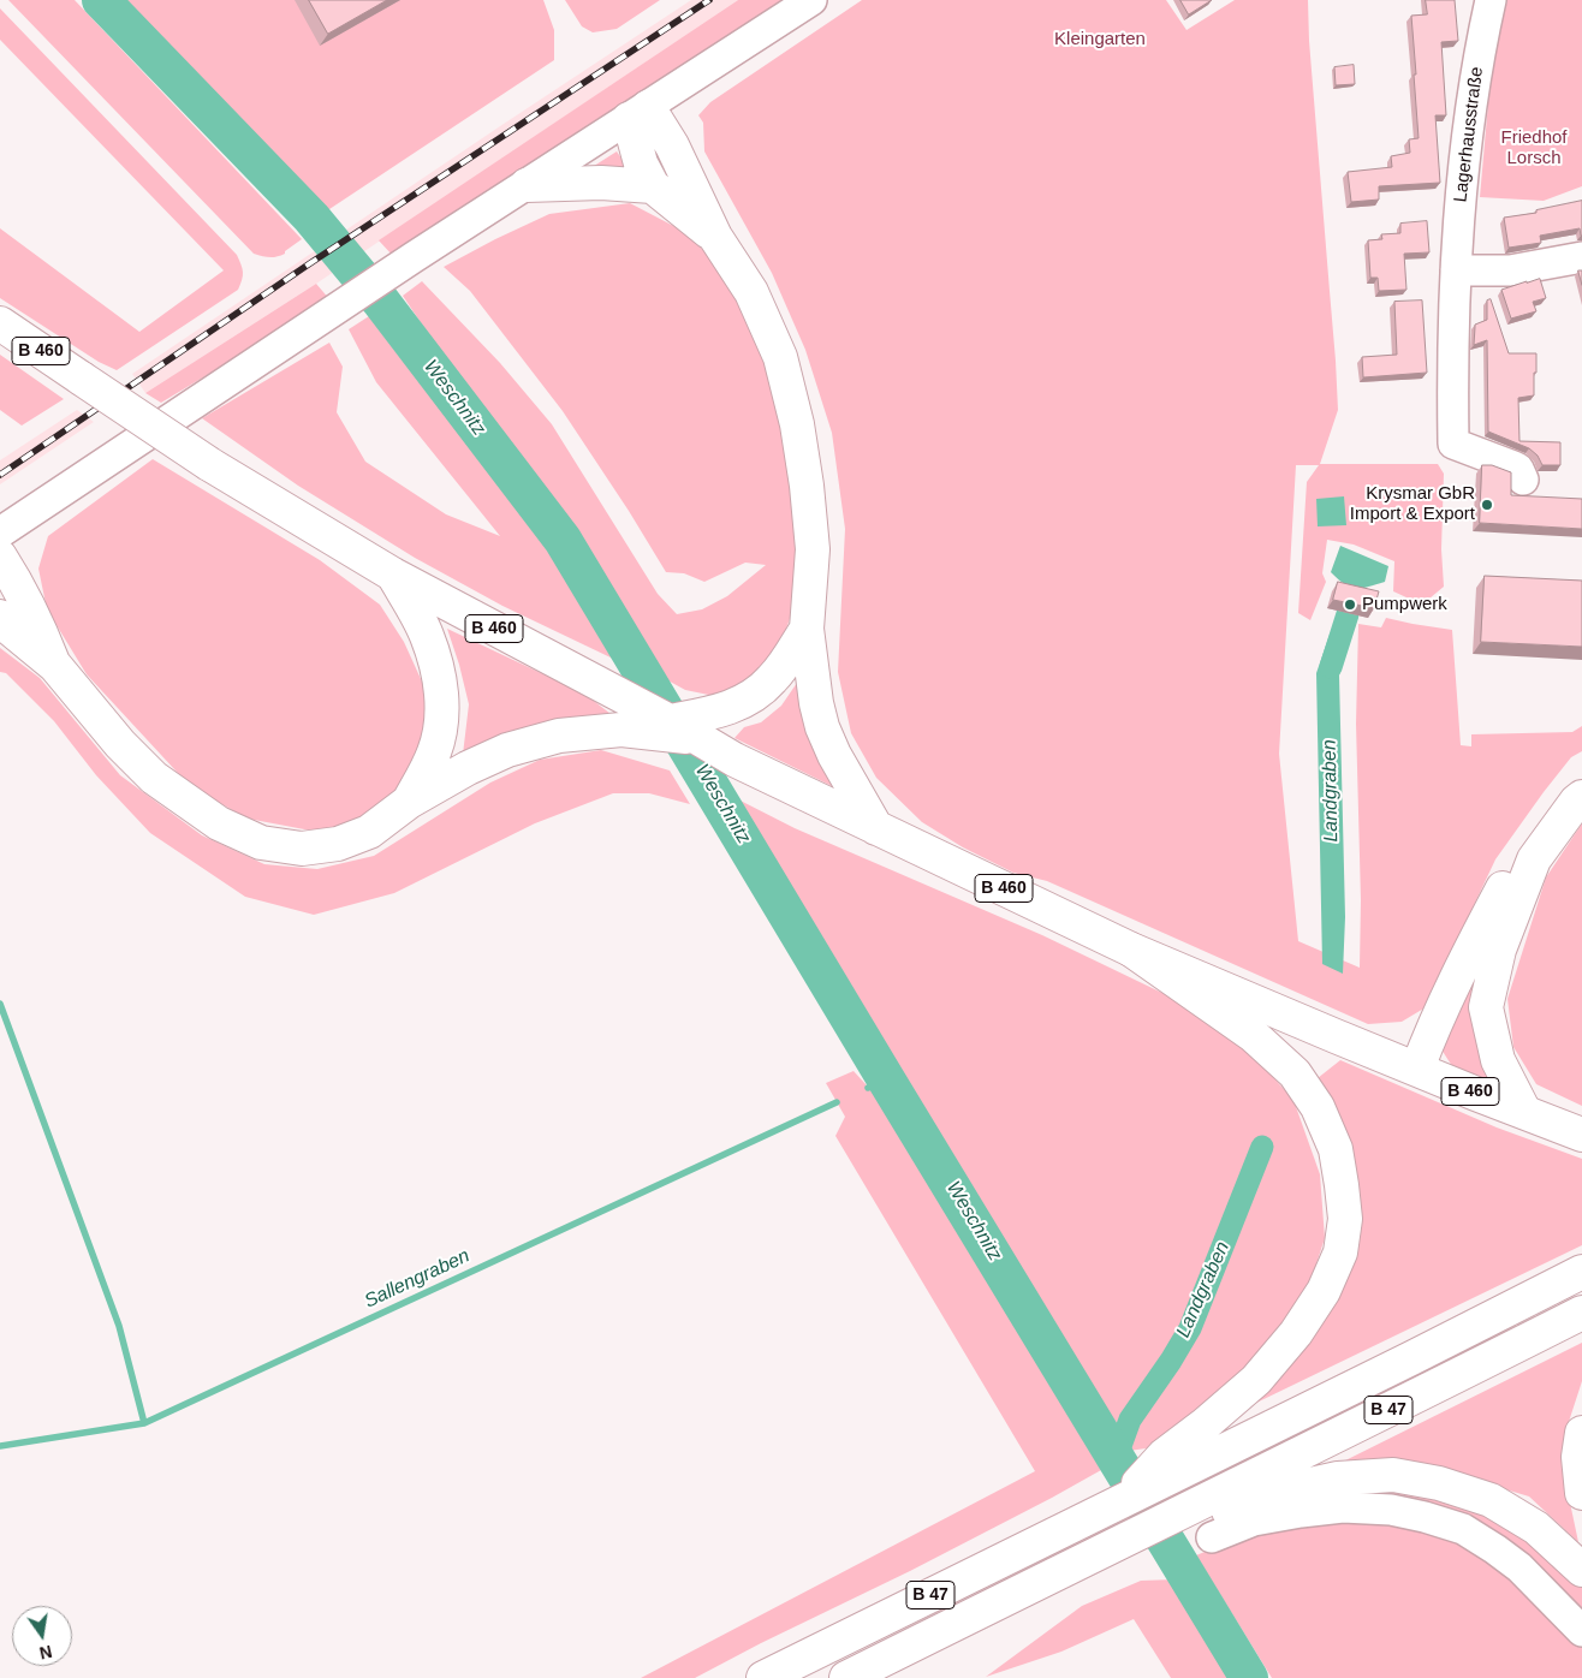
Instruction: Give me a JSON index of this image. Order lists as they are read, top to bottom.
{
  "streets": {
    "main road": ["B 460", "B 47"],
    "street": ["Lagerhausstraße"]
  },
  "water": ["Weschnitz", "Landgraben", "Sallengraben"],
  "parks": ["Kleingarten", "Friedhof Lorsch"],
  "places": ["Krysmar GbR Import & Export", "Pumpwerk"],
  "north": "bottom"
}
